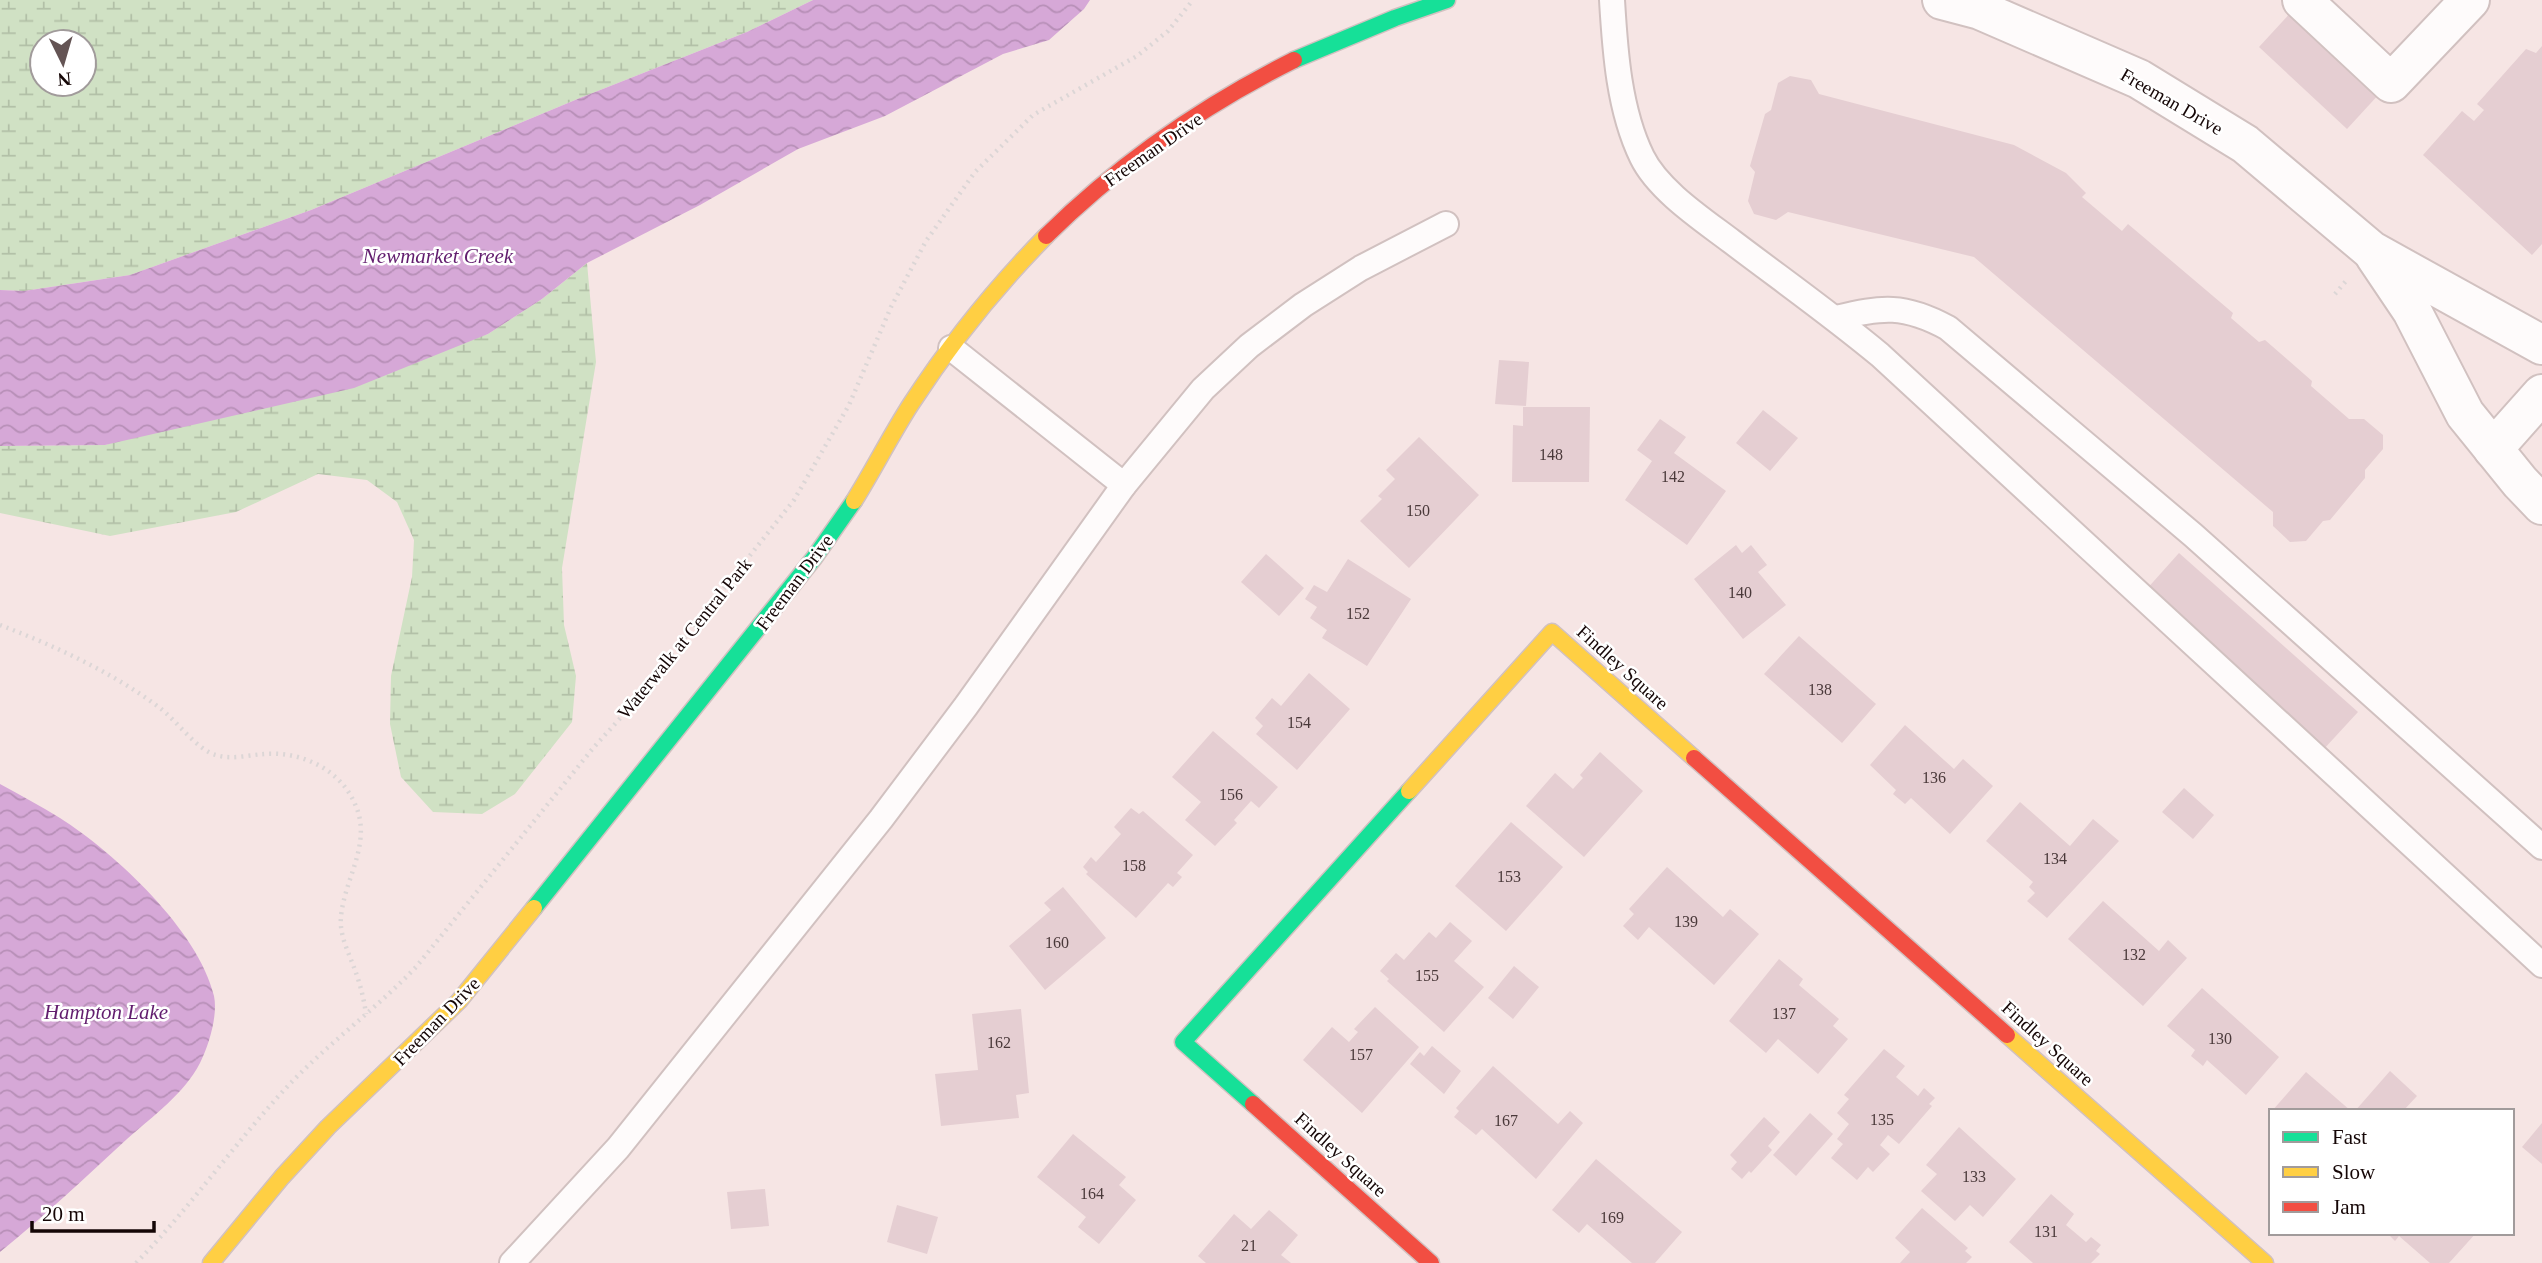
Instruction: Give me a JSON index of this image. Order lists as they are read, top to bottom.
{
  "streets": {
    "street": ["Freeman Drive", "Findley Square"],
    "path": ["Waterwalk at Central Park"]
  },
  "water": ["Newmarket Creek", "Hampton Lake"],
  "house_numbers": [
    "148",
    "142",
    "150",
    "140",
    "152",
    "138",
    "154",
    "136",
    "156",
    "134",
    "158",
    "153",
    "139",
    "160",
    "132",
    "155",
    "137",
    "130",
    "162",
    "157",
    "135",
    "167",
    "133",
    "164",
    "169",
    "131",
    "21"
  ],
  "legend": ["Fast", "Slow", "Jam"],
  "scale_bar": "20 m",
  "north": "bottom"
}
